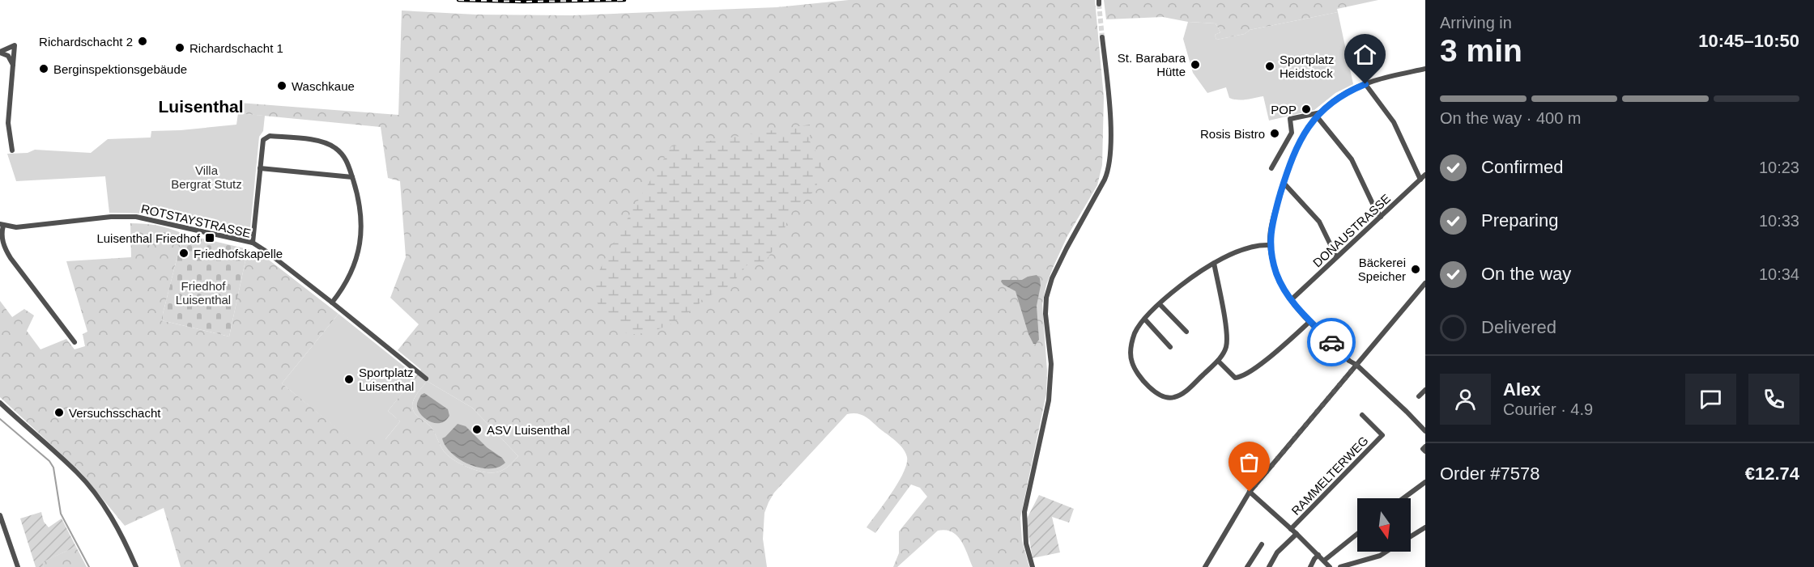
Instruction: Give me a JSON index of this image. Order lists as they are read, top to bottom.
{
  "streets": {
    "street": ["ROTSTAYSTRASSE", "DONAUSTRASSE", "RAMMELTERWEG"]
  },
  "districts": ["Luisenthal"],
  "parks": ["Villa Bergrat Stutz", "Friedhof Luisenthal"],
  "places": {
    "other": [
      "Richardschacht 2",
      "Richardschacht 1",
      "St. Barabara Hütte",
      "Sportplatz Heidstock",
      "Berginspektionsgebäude",
      "Waschkaue",
      "POP",
      "Rosis Bistro",
      "Friedhofskapelle",
      "Bäckerei Speicher",
      "Sportplatz Luisenthal",
      "Versuchsschacht",
      "ASV Luisenthal"
    ],
    "transit": ["Luisenthal Friedhof"]
  },
  "north": "bottom",
  "page": {
    "heading": ["3 min", "Arriving in", "10:45–10:50"],
    "panel": [
      "Alex",
      "Courier · 4.9",
      "Order #7578",
      "€12.74"
    ],
    "bar": "On the way · 400 m",
    "list": [
      ["Confirmed", "10:23"],
      ["Preparing", "10:33"],
      ["On the way", "10:34"],
      "Delivered"
    ]
  }
}
